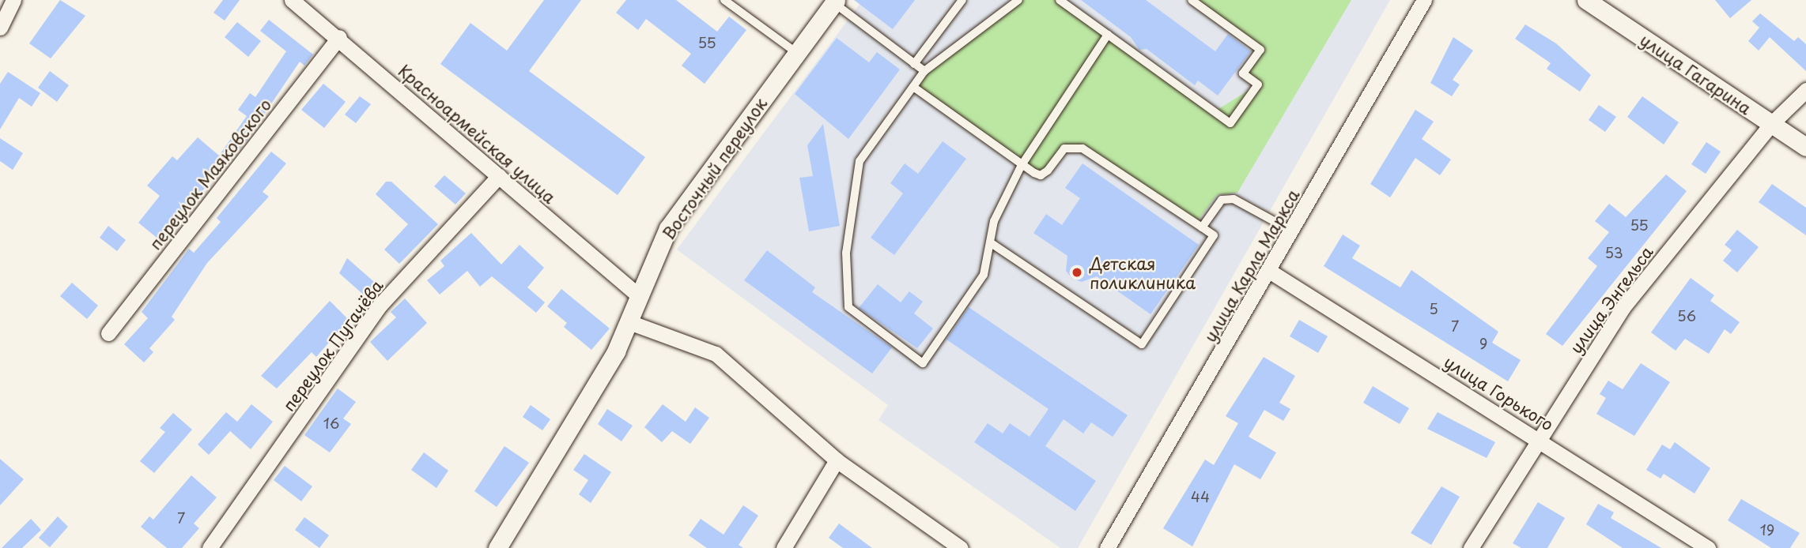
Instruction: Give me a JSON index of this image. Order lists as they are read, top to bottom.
{
  "streets": {
    "street": [
      "улица Гагарина",
      "Красноармейская улица",
      "Восточный переулок",
      "переулок Маяковского",
      "улица Карла Маркса",
      "улица Энгельса",
      "переулок Пугачёва",
      "улица Горького"
    ]
  },
  "crossings": [
    ["улица Гагарина", "улица Энгельса"],
    ["Красноармейская улица", "Восточный переулок"],
    ["Красноармейская улица", "переулок Маяковского"],
    ["Красноармейская улица", "переулок Пугачёва"],
    ["улица Карла Маркса", "улица Горького"],
    ["улица Энгельса", "улица Горького"]
  ],
  "places": ["Детская поликлиника"],
  "house_numbers": [
    "55",
    "55",
    "53",
    "5",
    "56",
    "7",
    "9",
    "16",
    "44",
    "7",
    "19"
  ]
}
